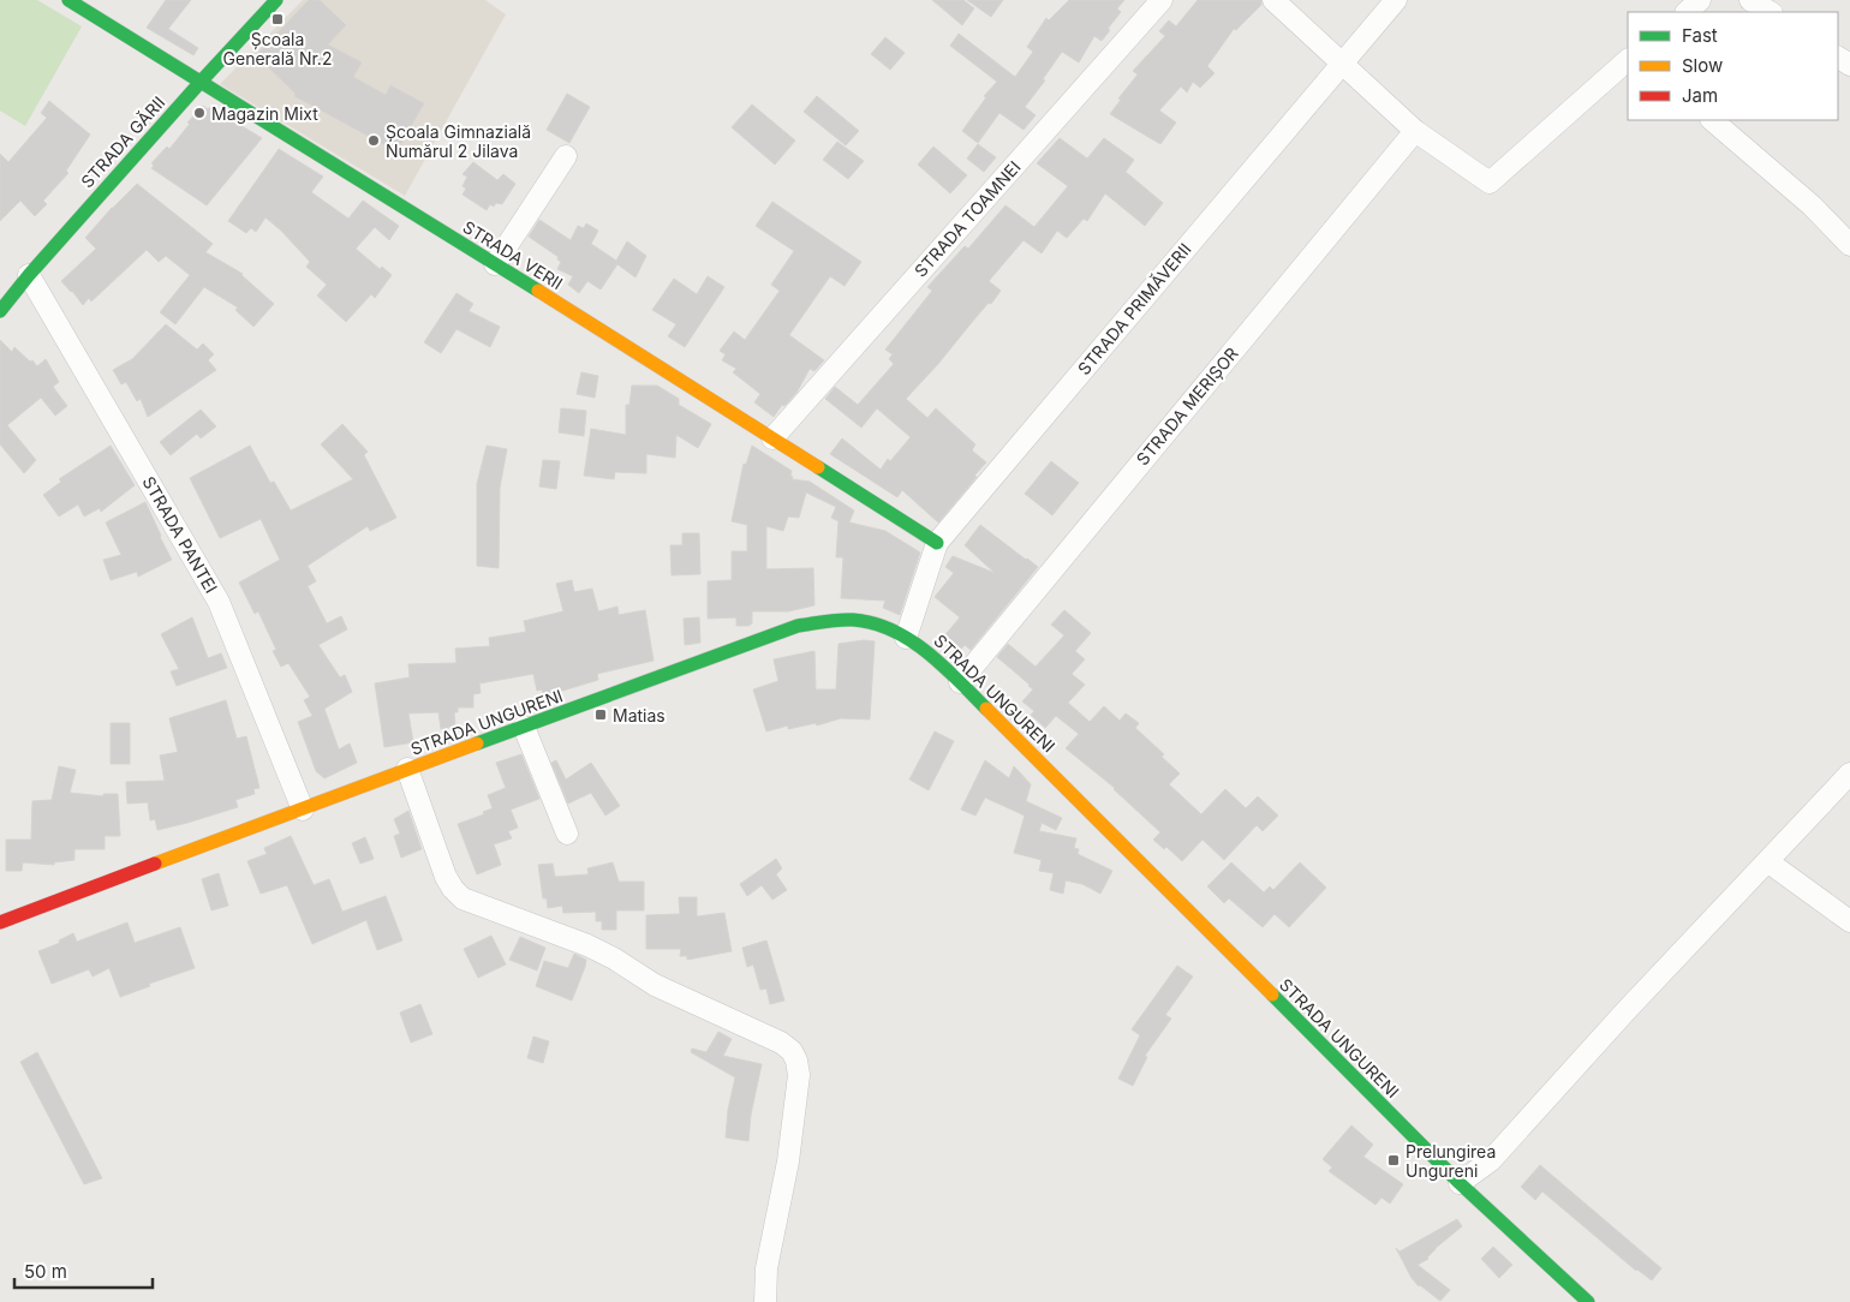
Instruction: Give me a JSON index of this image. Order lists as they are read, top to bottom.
{
  "streets": {
    "main road": ["STRADA GĂRII", "STRADA VERII", "STRADA UNGURENI"],
    "street": [
      "STRADA TOAMNEI",
      "STRADA PRIMĂVERII",
      "STRADA MERIȘOR",
      "STRADA PANTEI"
    ]
  },
  "crossings": [
    ["STRADA GĂRII", "STRADA VERII"],
    ["STRADA GĂRII", "STRADA PANTEI"],
    ["STRADA TOAMNEI", "STRADA VERII"],
    ["STRADA VERII", "STRADA PRIMĂVERII"],
    ["STRADA PRIMĂVERII", "STRADA UNGURENI"],
    ["STRADA MERIȘOR", "STRADA UNGURENI"],
    ["STRADA PANTEI", "STRADA UNGURENI"]
  ],
  "places": {
    "transit": ["Școala Generală Nr.2", "Matias", "Prelungirea Ungureni"],
    "other": ["Magazin Mixt", "Școala Gimnazială Numărul 2 Jilava"]
  },
  "legend": ["Fast", "Slow", "Jam"],
  "scale_bar": "50 m"
}
